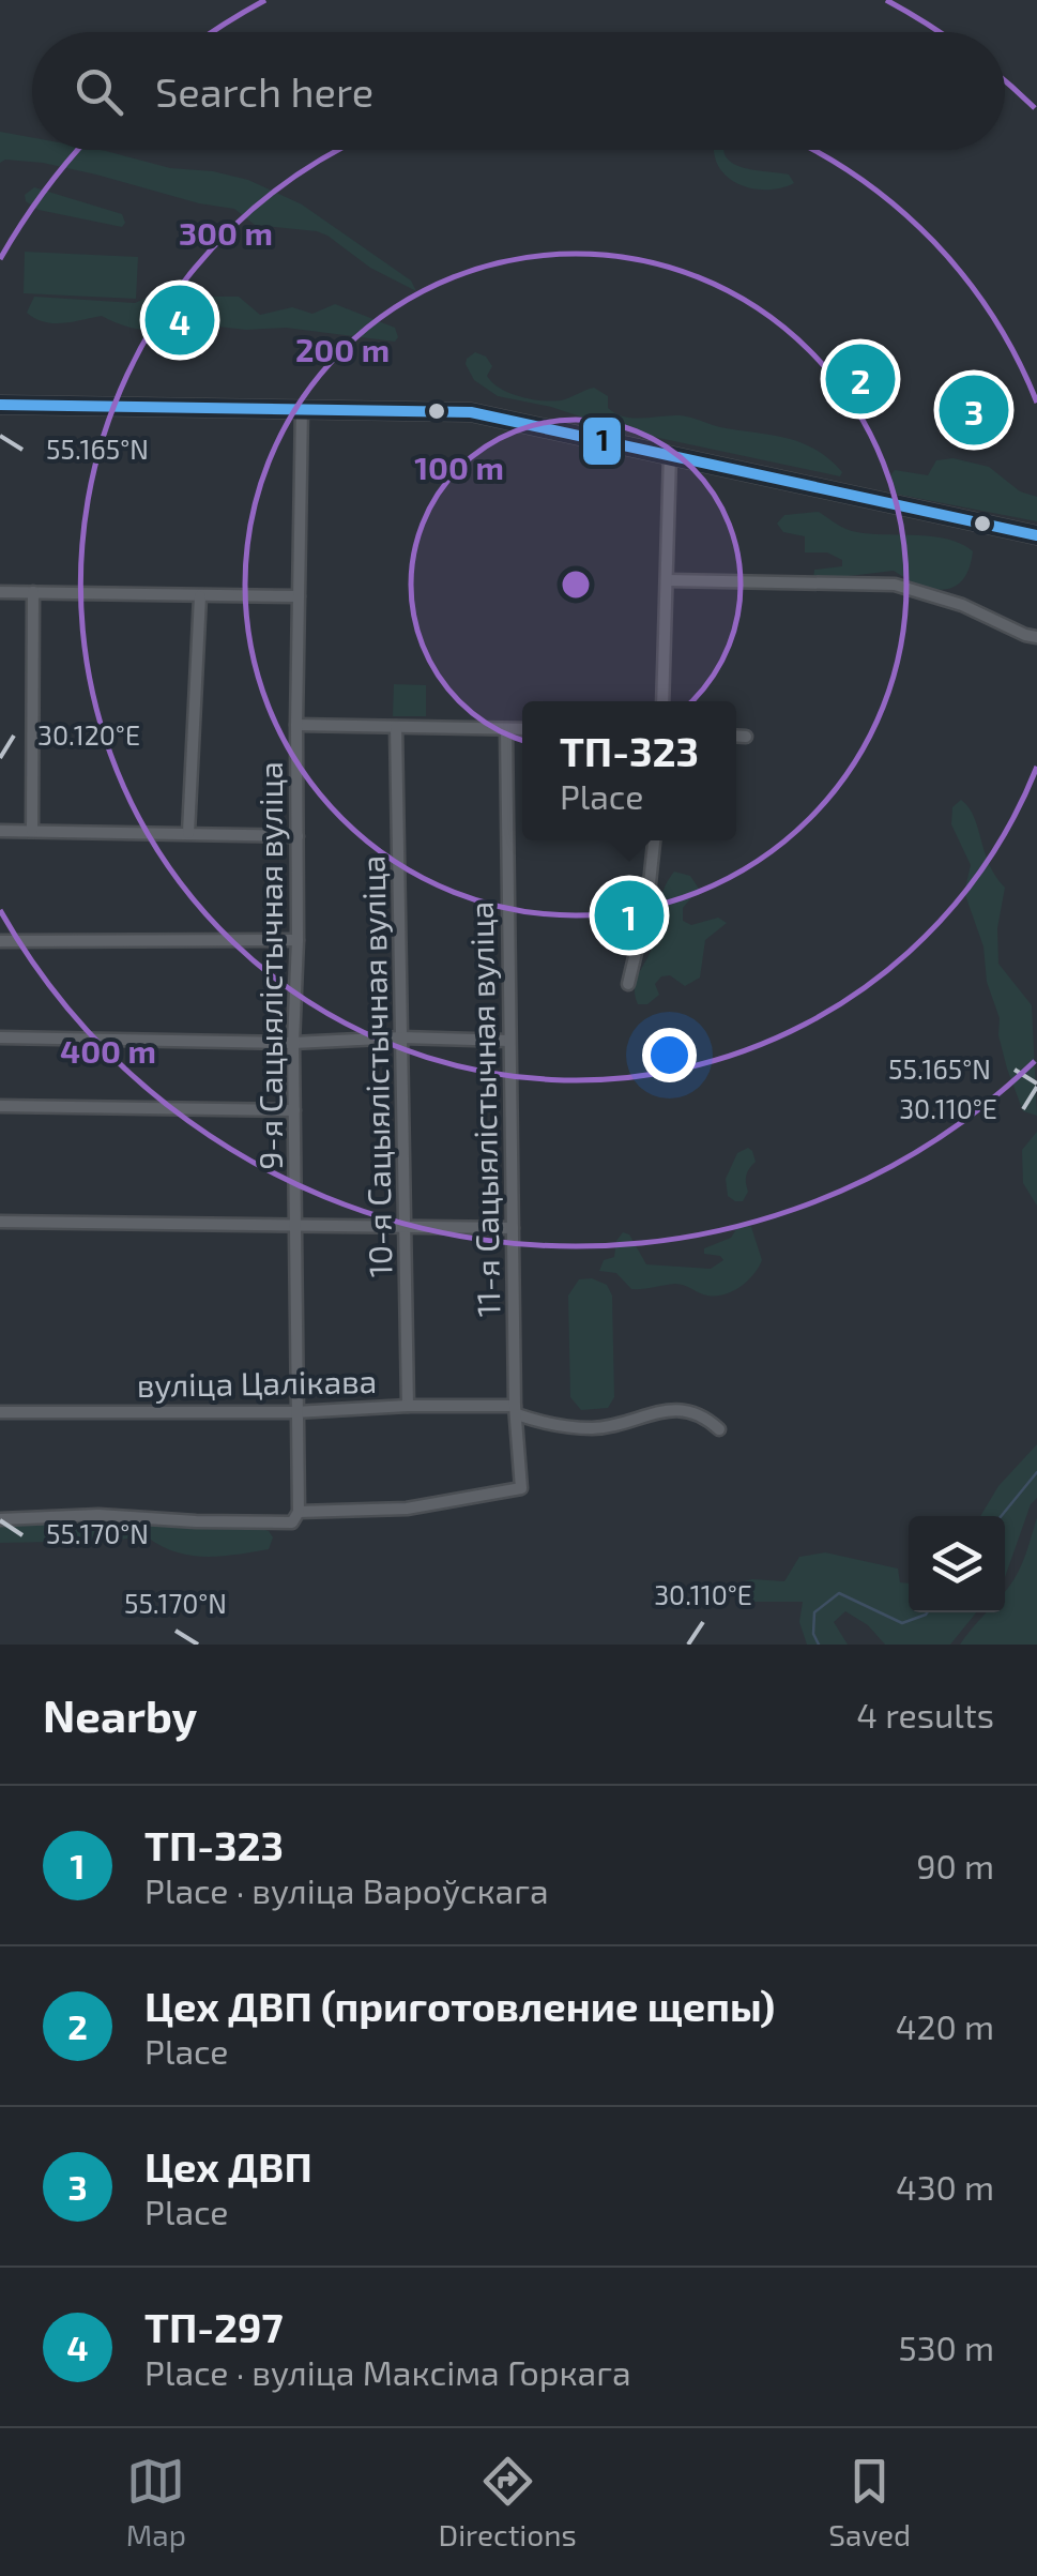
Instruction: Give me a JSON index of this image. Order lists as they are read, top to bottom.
{
  "streets": {
    "street": [
      "9-я Сацыялістычная вуліца",
      "10-я Сацыялістычная вуліца",
      "11-я Сацыялістычная вуліца",
      "вуліца Цалікава"
    ]
  },
  "crossings": [
    ["9-я Сацыялістычная вуліца", "11-я Сацыялістычная вуліца"],
    ["9-я Сацыялістычная вуліца", "вуліца Цалікава"],
    ["10-я Сацыялістычная вуліца", "вуліца Цалікава"],
    ["11-я Сацыялістычная вуліца", "вуліца Цалікава"]
  ],
  "lines": ["transit line 1"],
  "page": {
    "search": "Search here",
    "pins": [
      "4",
      "2",
      "3",
      "1"
    ],
    "popup": ["ТП-323", "Place"],
    "heading": ["Nearby", "4 results"],
    "list": [
      {
        "mark": "1",
        "name": "ТП-323",
        "note": "Place · вуліца Вароўскага",
        "value": "90 m"
      },
      {
        "mark": "2",
        "name": "Цех ДВП (приготовление щепы)",
        "note": "Place",
        "value": "420 m"
      },
      {
        "mark": "3",
        "name": "Цех ДВП",
        "note": "Place",
        "value": "430 m"
      },
      {
        "mark": "4",
        "name": "ТП-297",
        "note": "Place · вуліца Максіма Горкага",
        "value": "530 m"
      }
    ],
    "nav": ["Map", "Directions", "Saved"]
  },
  "coordinates": [
    "55.165°N",
    "30.120°E",
    "30.110°E",
    "55.170°N"
  ],
  "rings": [
    "300 m",
    "200 m",
    "100 m",
    "400 m"
  ]
}
